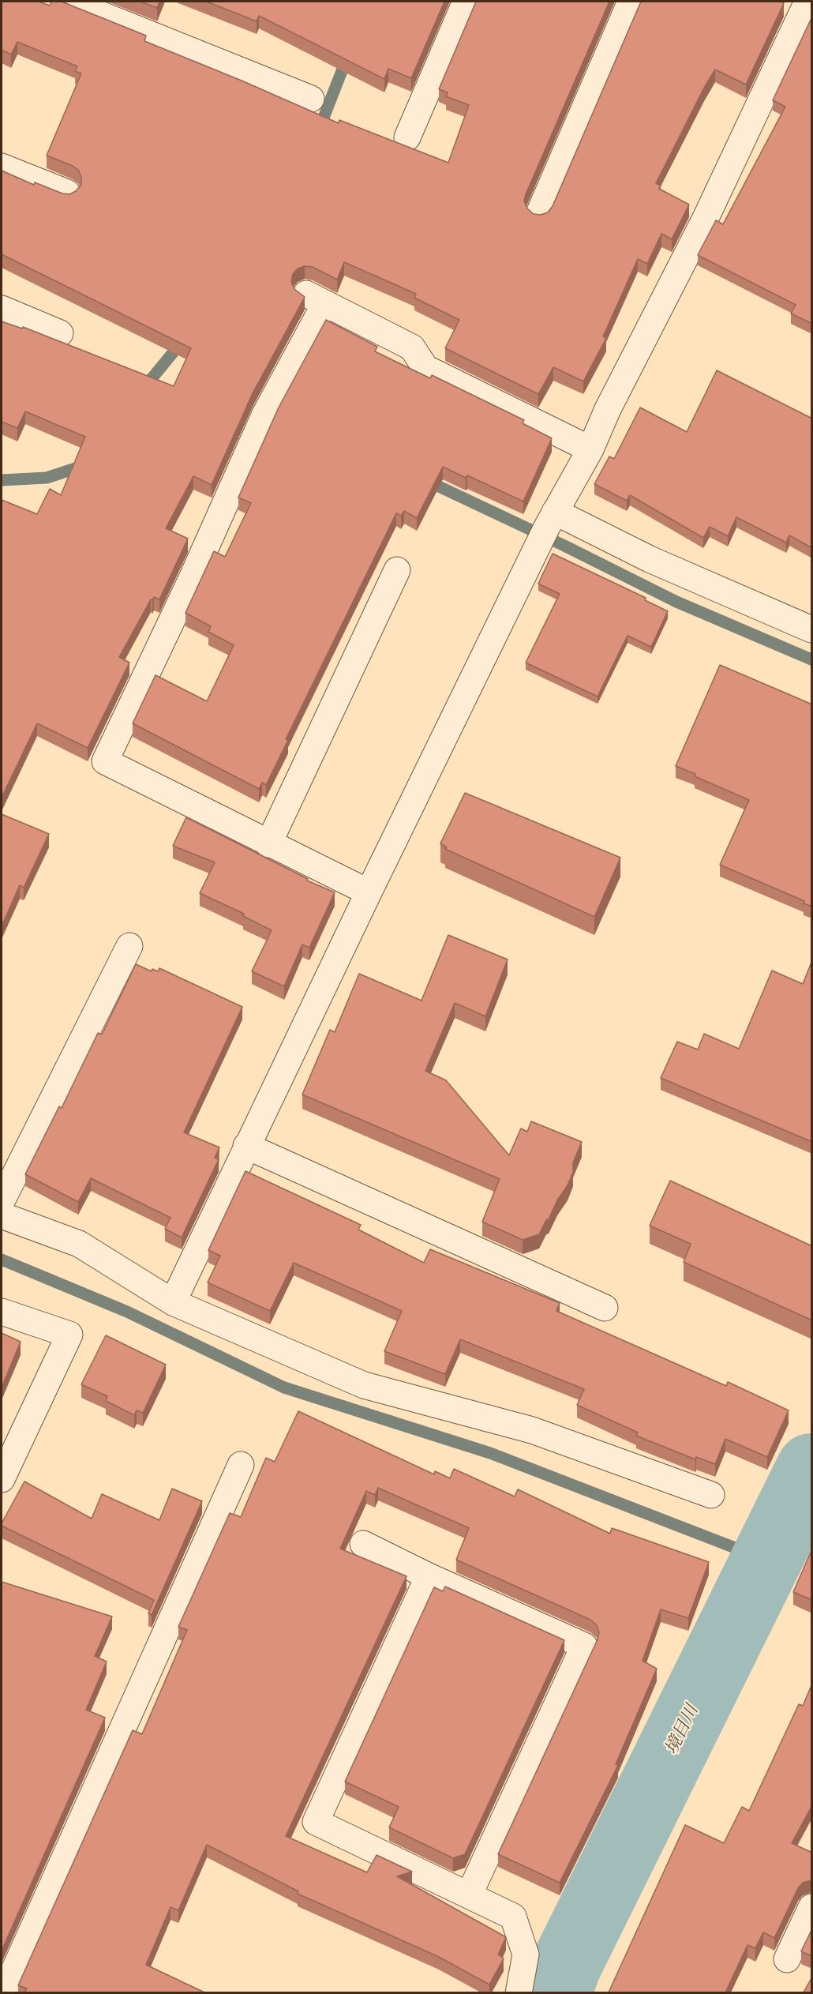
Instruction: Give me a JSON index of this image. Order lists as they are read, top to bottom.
{
  "water": ["境目川"]
}
